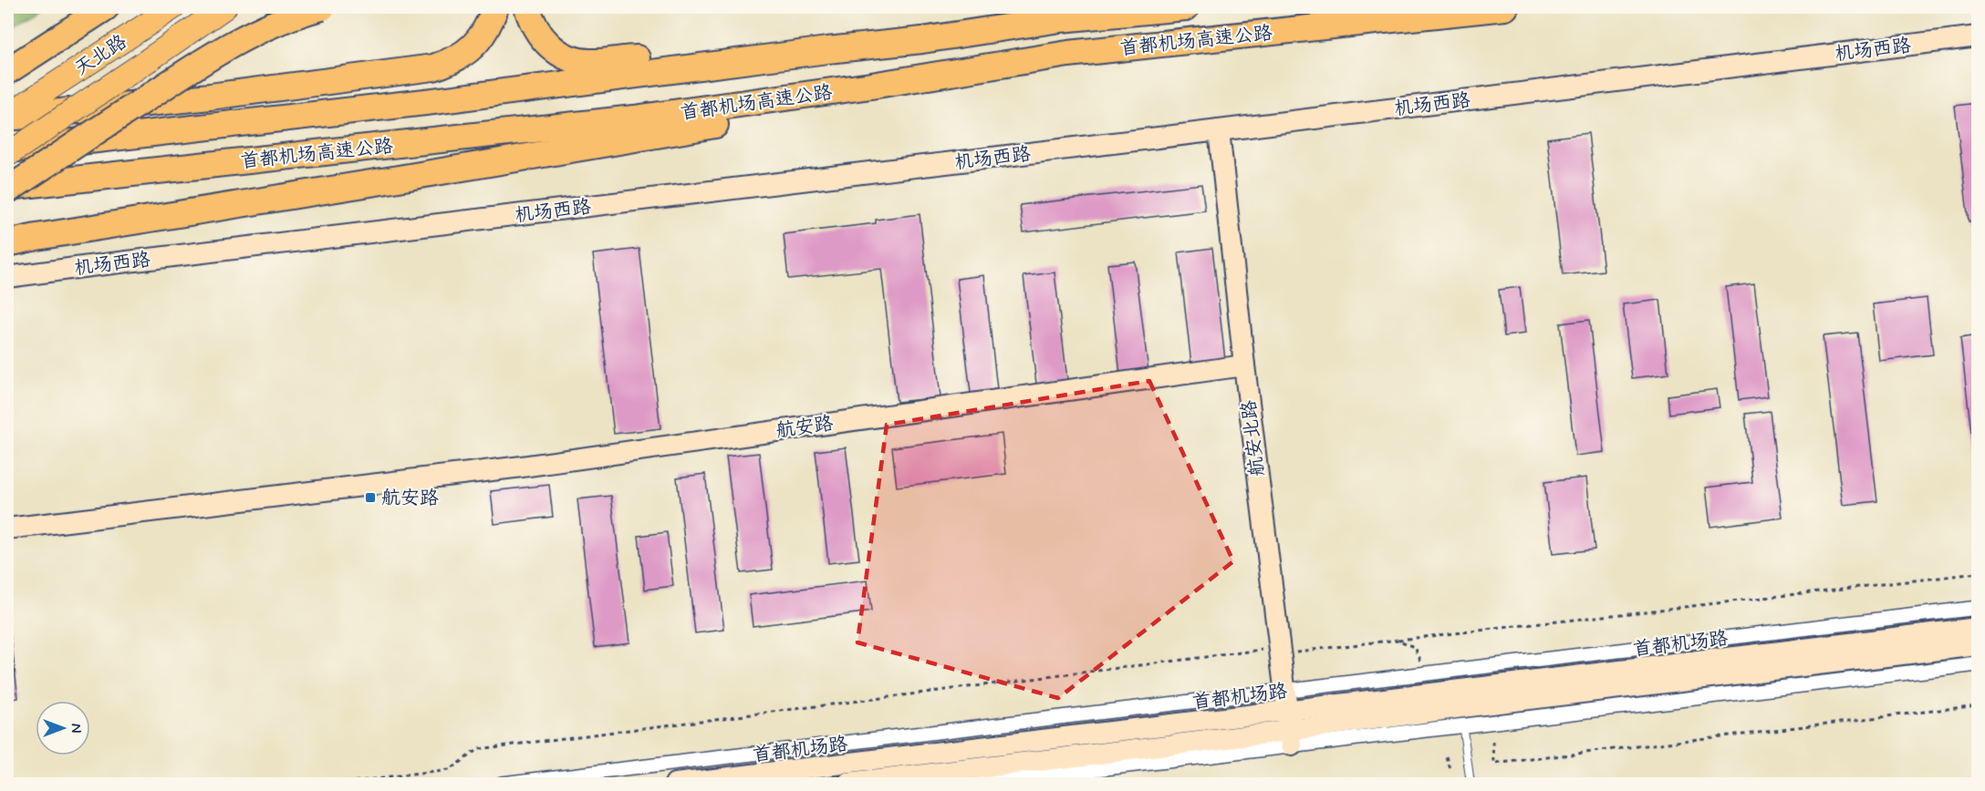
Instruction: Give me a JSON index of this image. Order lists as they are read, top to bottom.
{
  "streets": {
    "highway": ["首都机场高速公路"],
    "main road": ["天北路"],
    "street": [
      "机场西路",
      "航安路",
      "航安北路",
      "首都机场路"
    ]
  },
  "crossings": [
    ["机场西路", "航安北路"],
    ["航安路", "航安北路"],
    ["航安北路", "首都机场路"]
  ],
  "places": {
    "transit": ["航安路"]
  },
  "north": "right"
}
